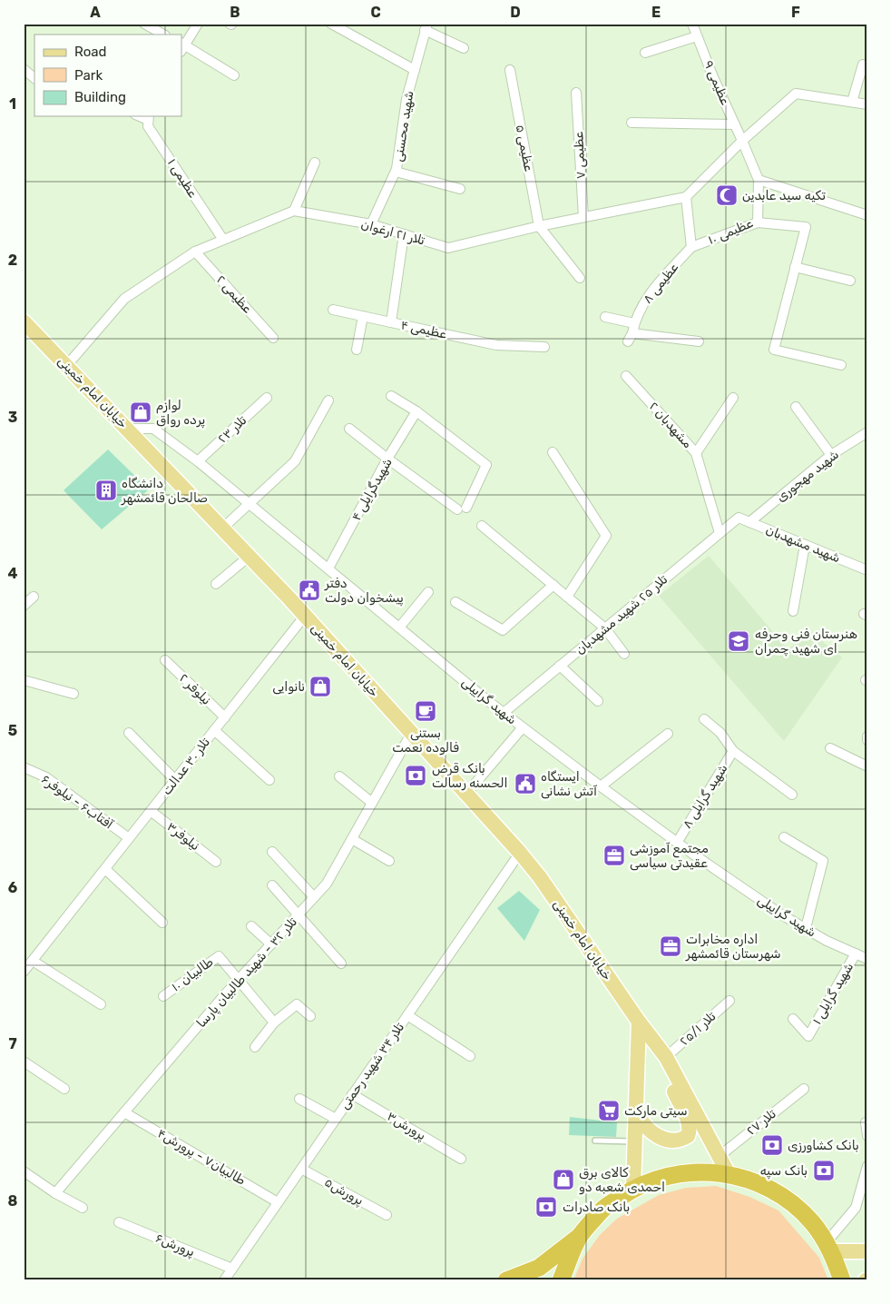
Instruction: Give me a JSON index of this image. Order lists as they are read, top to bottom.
{
  "streets": {
    "main road": ["خیابان امام خمینی"],
    "street": [
      "عظیمی ۹",
      "شهید محسنی",
      "عظیمی ۵",
      "عظیمی ۷",
      "عظیمی ۱",
      "عظیمی ۱۰",
      "تلار ۲۱ ارغوان",
      "عظیمی ۸",
      "عظیمی ۲",
      "عظیمی ۴",
      "مشهدبان ۲",
      "تلار ۲۳",
      "شهید مهجوری",
      "شهیدگرایلی ۴",
      "شهید مشهدبان",
      "تلار ۲۵ شهید مشهدبان",
      "نیلوفر ۲",
      "شهید گراییلی",
      "تلار ۳۰ عدالت",
      "شهید گرایلی ۸",
      "آفتاب۶ - نیلوفر۶",
      "نیلوفر۳",
      "تلار ۳۲ - شهید طالبیان پارسا",
      "طالبیان ۱۰",
      "شهید گرایلی ۱",
      "تلار ۲۵/۱",
      "تلار ۳۴ شهید رحمتی",
      "تلار ۲۷",
      "پرورش۳",
      "طالبیان۷ - پرورش۴",
      "پرورش۵",
      "پرورش۶"
    ]
  },
  "crossings": [
    ["عظیمی ۹", "عظیمی ۱۰"],
    ["شهید محسنی", "تلار ۲۱ ارغوان"],
    ["عظیمی ۵", "تلار ۲۱ ارغوان"],
    ["عظیمی ۷", "تلار ۲۱ ارغوان"],
    ["عظیمی ۱۰", "عظیمی ۸"],
    ["تلار ۲۱ ارغوان", "عظیمی ۴"],
    ["خیابان امام خمینی", "شهید گراییلی"],
    ["خیابان امام خمینی", "تلار ۳۰ عدالت"],
    ["خیابان امام خمینی", "تلار ۳۲ - شهید طالبیان پارسا"],
    ["خیابان امام خمینی", "تلار ۲۵/۱"],
    ["خیابان امام خمینی", "تلار ۳۴ شهید رحمتی"],
    ["خیابان امام خمینی", "تلار ۲۷"],
    ["مشهدبان ۲", "تلار ۲۵ شهید مشهدبان"],
    ["تلار ۲۳", "شهید گراییلی"],
    ["شهید مهجوری", "شهید مشهدبان"],
    ["شهیدگرایلی ۴", "شهید گراییلی"],
    ["شهید مشهدبان", "تلار ۲۵ شهید مشهدبان"],
    ["تلار ۲۵ شهید مشهدبان", "شهید گراییلی"],
    ["نیلوفر ۲", "تلار ۳۰ عدالت"],
    ["شهید گراییلی", "شهید گرایلی ۸"],
    ["شهید گراییلی", "شهید گرایلی ۱"],
    ["تلار ۳۰ عدالت", "آفتاب۶ - نیلوفر۶"],
    ["تلار ۳۰ عدالت", "نیلوفر۳"],
    ["تلار ۳۲ - شهید طالبیان پارسا", "طالبیان ۱۰"],
    ["تلار ۳۲ - شهید طالبیان پارسا", "طالبیان۷ - پرورش۴"],
    ["تلار ۳۴ شهید رحمتی", "پرورش۳"],
    ["تلار ۳۴ شهید رحمتی", "طالبیان۷ - پرورش۴"],
    ["تلار ۳۴ شهید رحمتی", "پرورش۵"],
    ["تلار ۳۴ شهید رحمتی", "پرورش۶"]
  ],
  "places": {
    "mosque": ["تکیه سید عابدین"],
    "shop": ["لوازم پرده رواق", "نانوایی", "کالای برق احمدی شعبه دو"],
    "building": ["دانشگاه صالحان قائمشهر"],
    "public building": ["دفتر پیشخوان دولت", "ایستگاه آتش نشانی"],
    "school or university": ["هنرستان فنی وحرفه ای شهید چمران"],
    "cafe": ["بستنی فالوده نعمت"],
    "bank": [
      "بانک قرض الحسنه رسالت",
      "بانک کشاورزی",
      "بانک سپه",
      "بانک صادرات"
    ],
    "office": ["مجتمع آموزشی عقیدتی سیاسی", "اداره مخابرات شهرستان قائمشهر"],
    "supermarket": ["سیتی مارکت"]
  },
  "legend": ["Road", "Park", "Building"],
  "grid": {
    "columns": [
      "A",
      "B",
      "C",
      "D",
      "E",
      "F"
    ],
    "rows": [
      "1",
      "2",
      "3",
      "4",
      "5",
      "6",
      "7",
      "8"
    ]
  }
}
